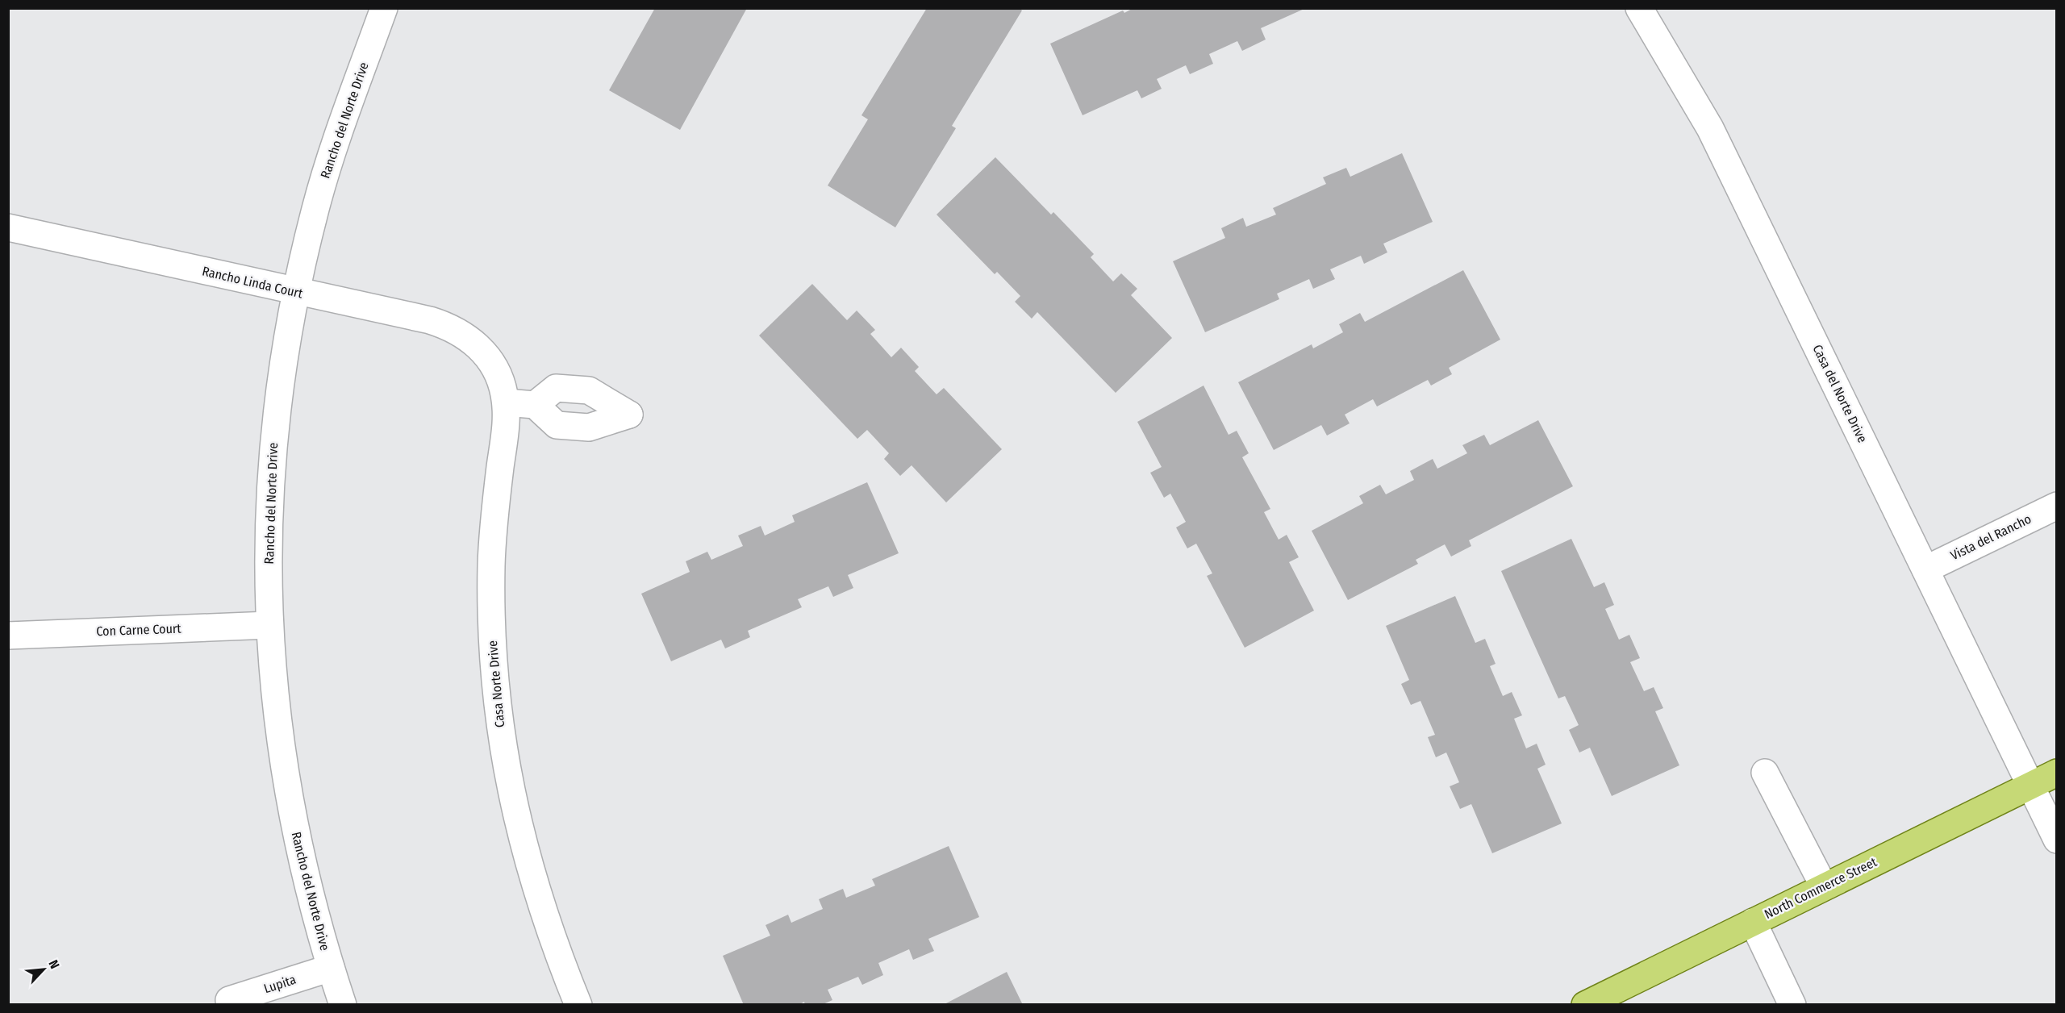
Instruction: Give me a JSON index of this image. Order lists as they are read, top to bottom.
{
  "streets": {
    "main road": ["North Commerce Street"],
    "street": [
      "Rancho del Norte Drive",
      "Rancho Linda Court",
      "Casa del Norte Drive",
      "Vista del Rancho",
      "Con Carne Court",
      "Casa Norte Drive",
      "Lupita"
    ]
  },
  "crossings": [
    ["Rancho del Norte Drive", "Rancho Linda Court"],
    ["Rancho del Norte Drive", "Con Carne Court"],
    ["Rancho del Norte Drive", "Lupita"],
    ["Rancho Linda Court", "Casa Norte Drive"],
    ["Casa del Norte Drive", "Vista del Rancho"],
    ["Casa del Norte Drive", "North Commerce Street"]
  ],
  "north": "top right"
}
